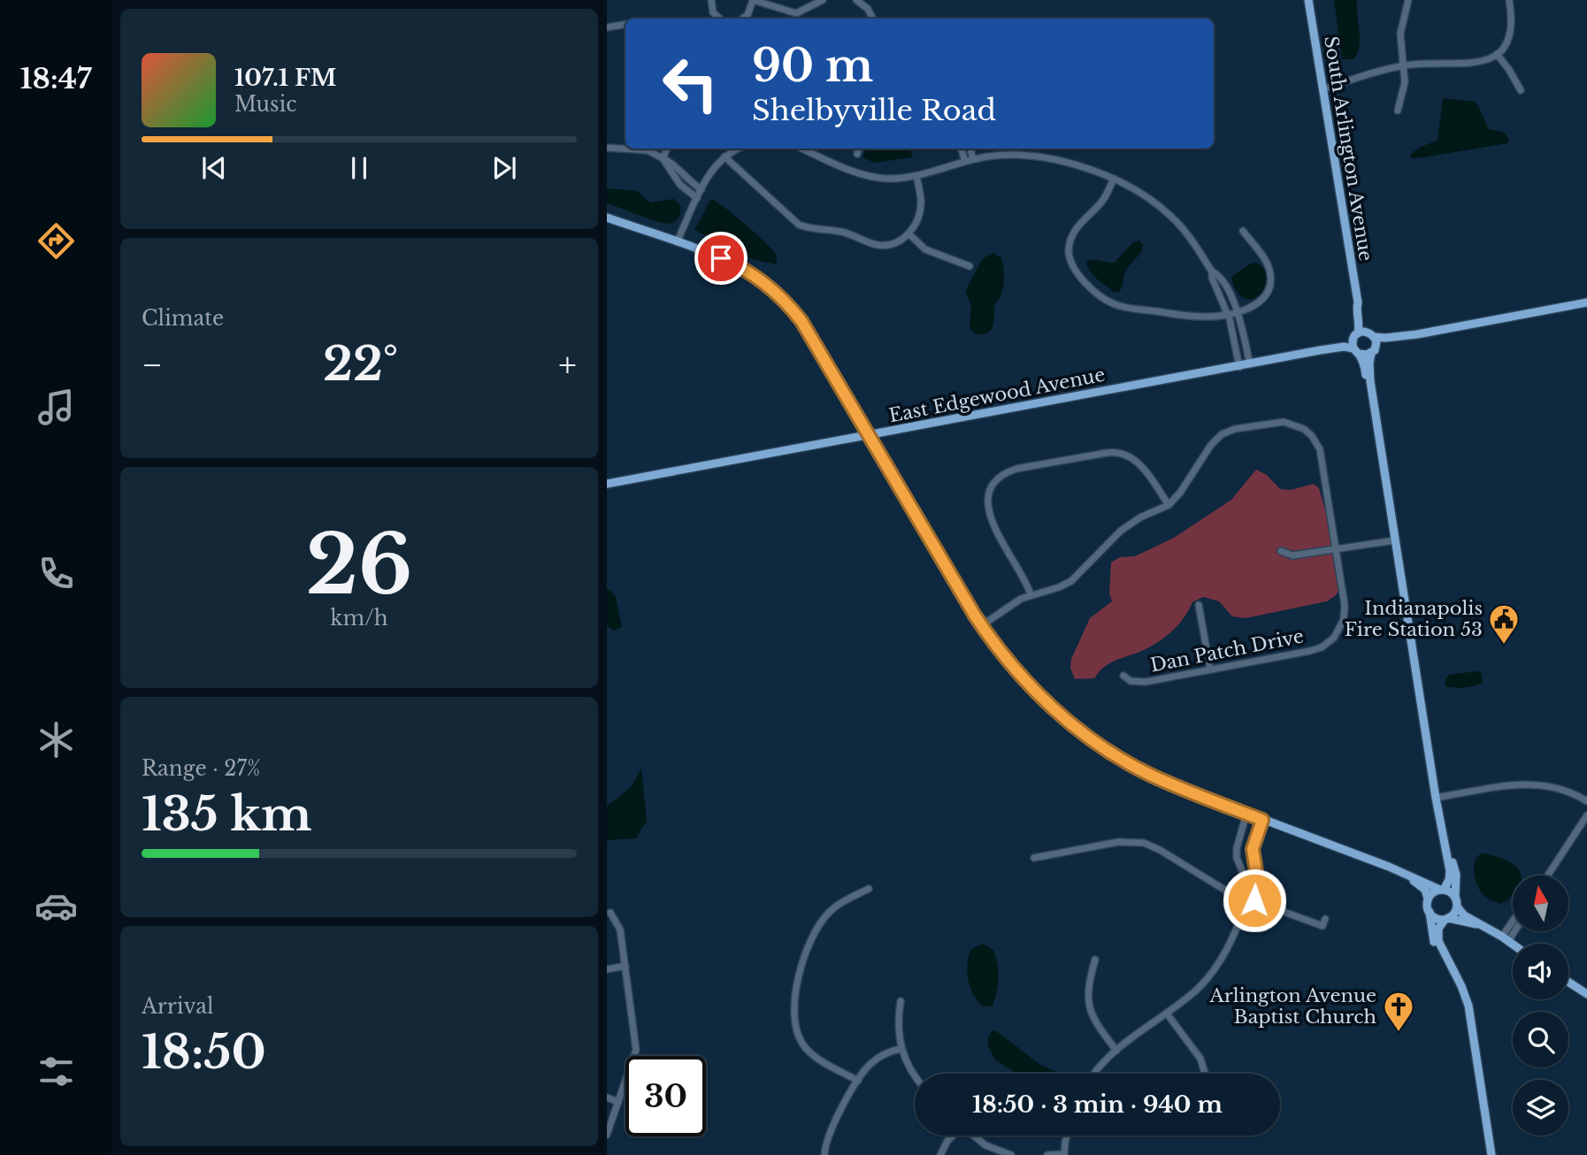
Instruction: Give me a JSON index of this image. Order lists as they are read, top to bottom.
{
  "streets": {
    "main road": ["South Arlington Avenue", "East Edgewood Avenue"],
    "street": ["Dan Patch Drive"]
  },
  "places": {
    "public building": ["Indianapolis Fire Station 53"],
    "church": ["Arlington Avenue Baptist Church"]
  },
  "north": "top",
  "page": {
    "tabs": "18:47",
    "turn": ["90 m", "Shelbyville Road"],
    "song": ["107.1 FM", "Music"],
    "tile": [
      "Climate",
      ["26", "km/h"],
      ["Range · 27%", "135 km"],
      ["Arrival", "18:50"]
    ],
    "heat": ["−", "22°", "+"],
    "limit": "30",
    "trip": "18:50 · 3 min · 940 m"
  }
}
